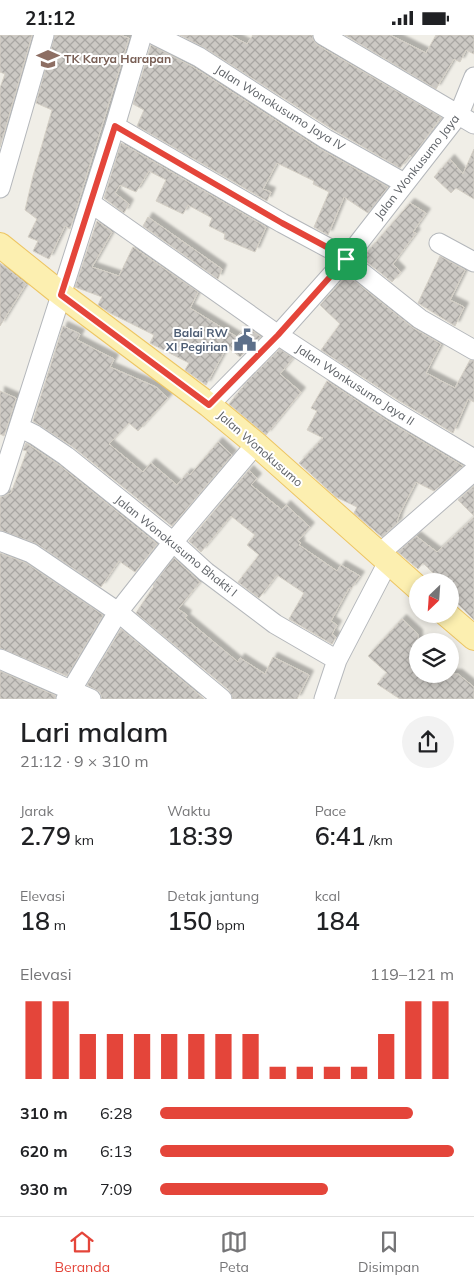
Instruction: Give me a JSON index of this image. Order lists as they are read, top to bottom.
{
  "streets": {
    "main road": ["Jalan Wonokusumo"],
    "street": [
      "Jalan Wonokusumo Jaya IV",
      "Jalan Wonkusumo Jaya",
      "Jalan Wonkusumo Jaya II",
      "Jalan Wonokusumo Bhakti I"
    ]
  },
  "crossings": [
    ["Jalan Wonokusumo Jaya IV", "Jalan Wonkusumo Jaya"],
    ["Jalan Wonkusumo Jaya", "Jalan Wonkusumo Jaya II"],
    ["Jalan Wonkusumo Jaya", "Jalan Wonokusumo"]
  ],
  "places": {
    "school or university": ["TK Karya Harapan"],
    "public building": ["Balai RW XI Pegirian"]
  },
  "north": "bottom left",
  "page": {
    "status": "21:12",
    "heading": ["Lari malam", "21:12 · 9 × 310 m"],
    "stats": [
      ["Jarak", "2.79 km"],
      ["Waktu", "18:39"],
      ["Pace", "6:41 /km"],
      ["Elevasi", "18 m"],
      ["Detak jantung", "150 bpm"],
      ["kcal", "184"]
    ],
    "chart": ["Elevasi", "119–121 m"],
    "list": [
      {
        "name": "310 m",
        "note": "6:28"
      },
      {
        "name": "620 m",
        "note": "6:13"
      },
      {
        "name": "930 m",
        "note": "7:09"
      }
    ],
    "tabs": ["Beranda", "Peta", "Disimpan"]
  }
}
